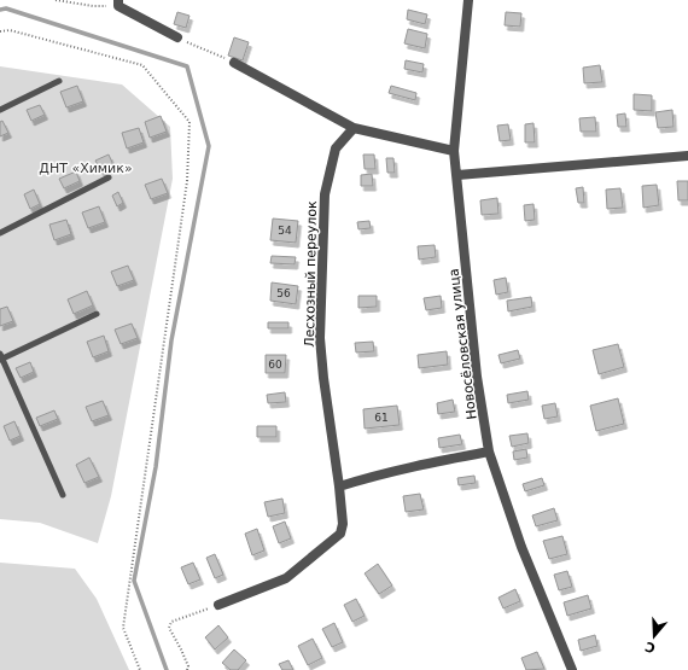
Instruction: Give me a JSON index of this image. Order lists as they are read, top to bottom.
{
  "streets": {
    "street": ["Лесхозный переулок", "Новосёловская улица"]
  },
  "parks": ["ДНТ «Химик»"],
  "house_numbers": [
    "54",
    "56",
    "60",
    "61"
  ],
  "north": "bottom"
}
